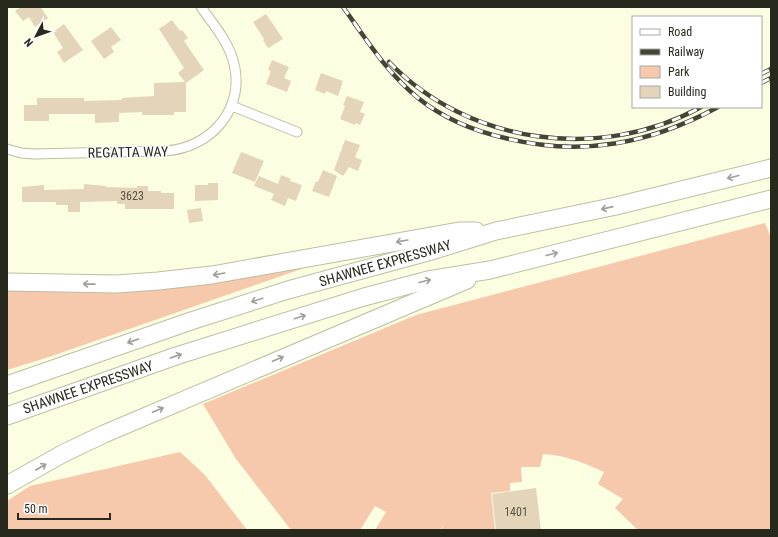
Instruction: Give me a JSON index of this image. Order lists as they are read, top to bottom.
{
  "streets": {
    "highway": ["SHAWNEE EXPRESSWAY"],
    "street": ["REGATTA WAY"]
  },
  "house_numbers": ["3623", "1401"],
  "legend": [
    "Road",
    "Railway",
    "Park",
    "Building"
  ],
  "scale_bar": "50 m",
  "north": "bottom left"
}
